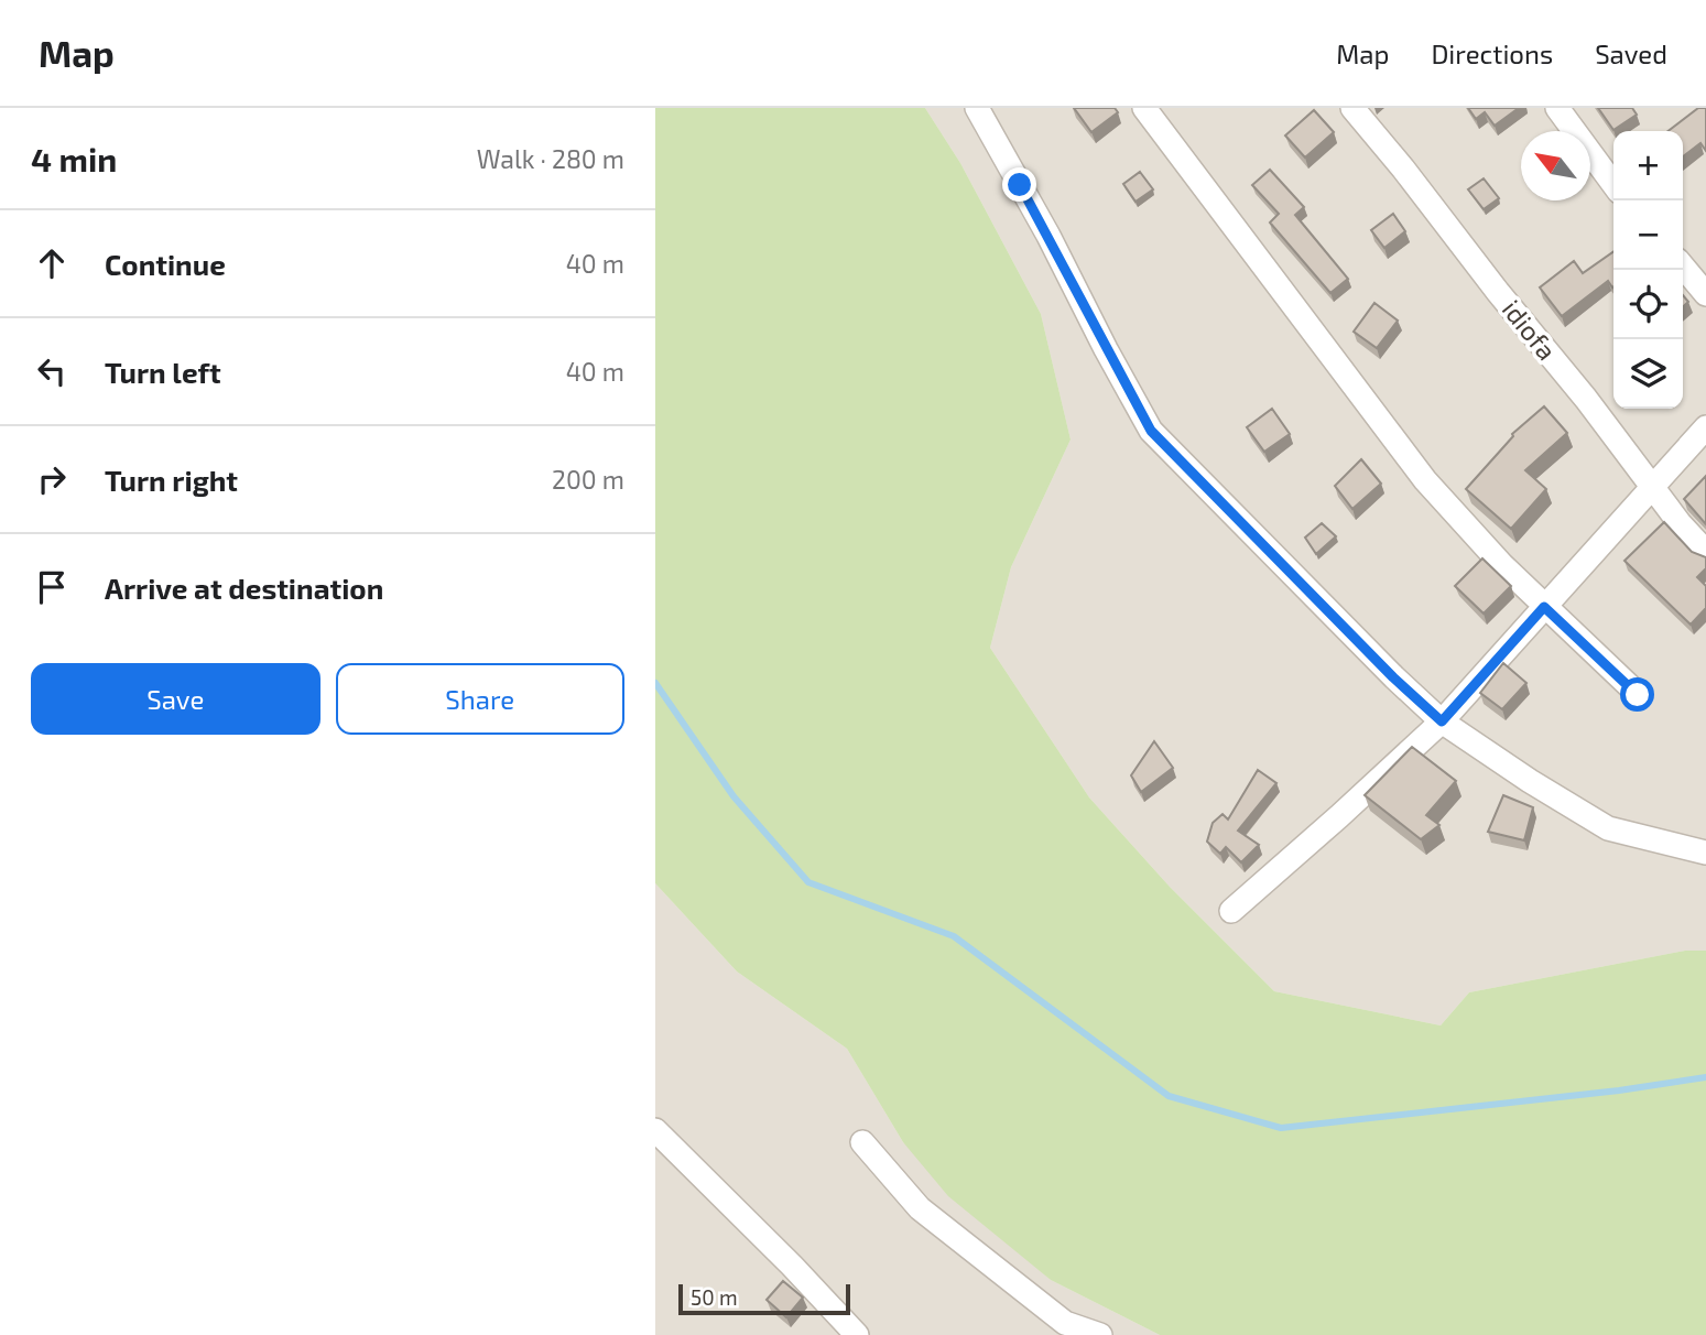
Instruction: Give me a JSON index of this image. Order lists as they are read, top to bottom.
{
  "streets": {
    "street": ["idiofa"]
  },
  "scale_bar": "50 m",
  "north": "top left",
  "page": {
    "header": "Map",
    "nav": ["Map", "Directions", "Saved"],
    "heading": ["4 min", "Walk · 280 m"],
    "map_buttons": ["+", "−"],
    "list": [
      ["Continue", "40 m"],
      ["Turn left", "40 m"],
      ["Turn right", "200 m"],
      "Arrive at destination"
    ],
    "buttons": ["Save", "Share"],
    "scale": "50 m"
  }
}
